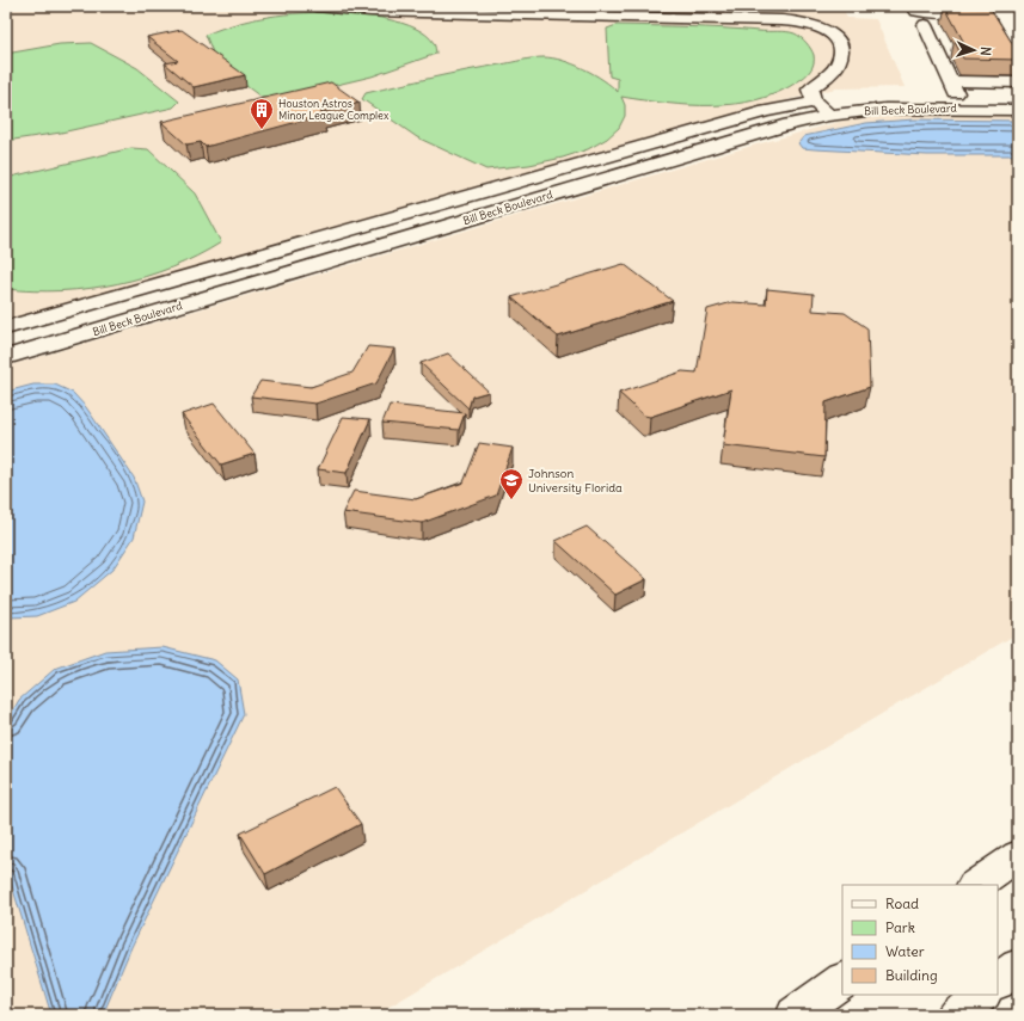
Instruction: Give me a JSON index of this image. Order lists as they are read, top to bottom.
{
  "streets": {
    "main road": ["Bill Beck Boulevard"]
  },
  "places": {
    "building": ["Houston Astros Minor League Complex"],
    "school or university": ["Johnson University Florida"]
  },
  "legend": [
    "Road",
    "Park",
    "Water",
    "Building"
  ],
  "north": "right"
}
